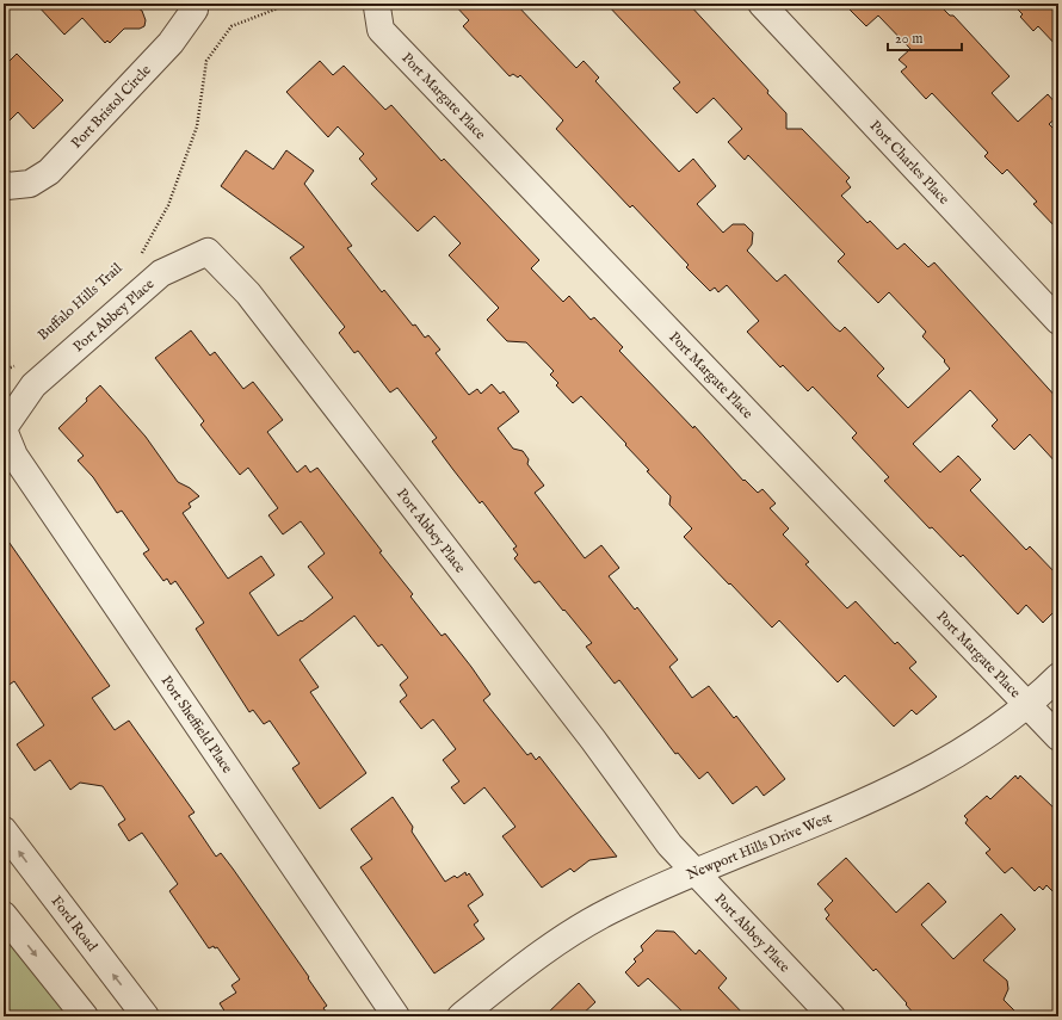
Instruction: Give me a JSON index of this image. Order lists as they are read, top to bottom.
{
  "streets": {
    "street": [
      "Port Margate Place",
      "Port Bristol Circle",
      "Port Charles Place",
      "Port Abbey Place",
      "Port Sheffield Place",
      "Newport Hills Drive West",
      "Ford Road"
    ],
    "path": ["Buffalo Hills Trail"]
  },
  "crossings": [
    ["Port Margate Place", "Newport Hills Drive West"],
    ["Port Abbey Place", "Port Sheffield Place"],
    ["Port Abbey Place", "Newport Hills Drive West"]
  ],
  "scale_bar": "20 m"
}
